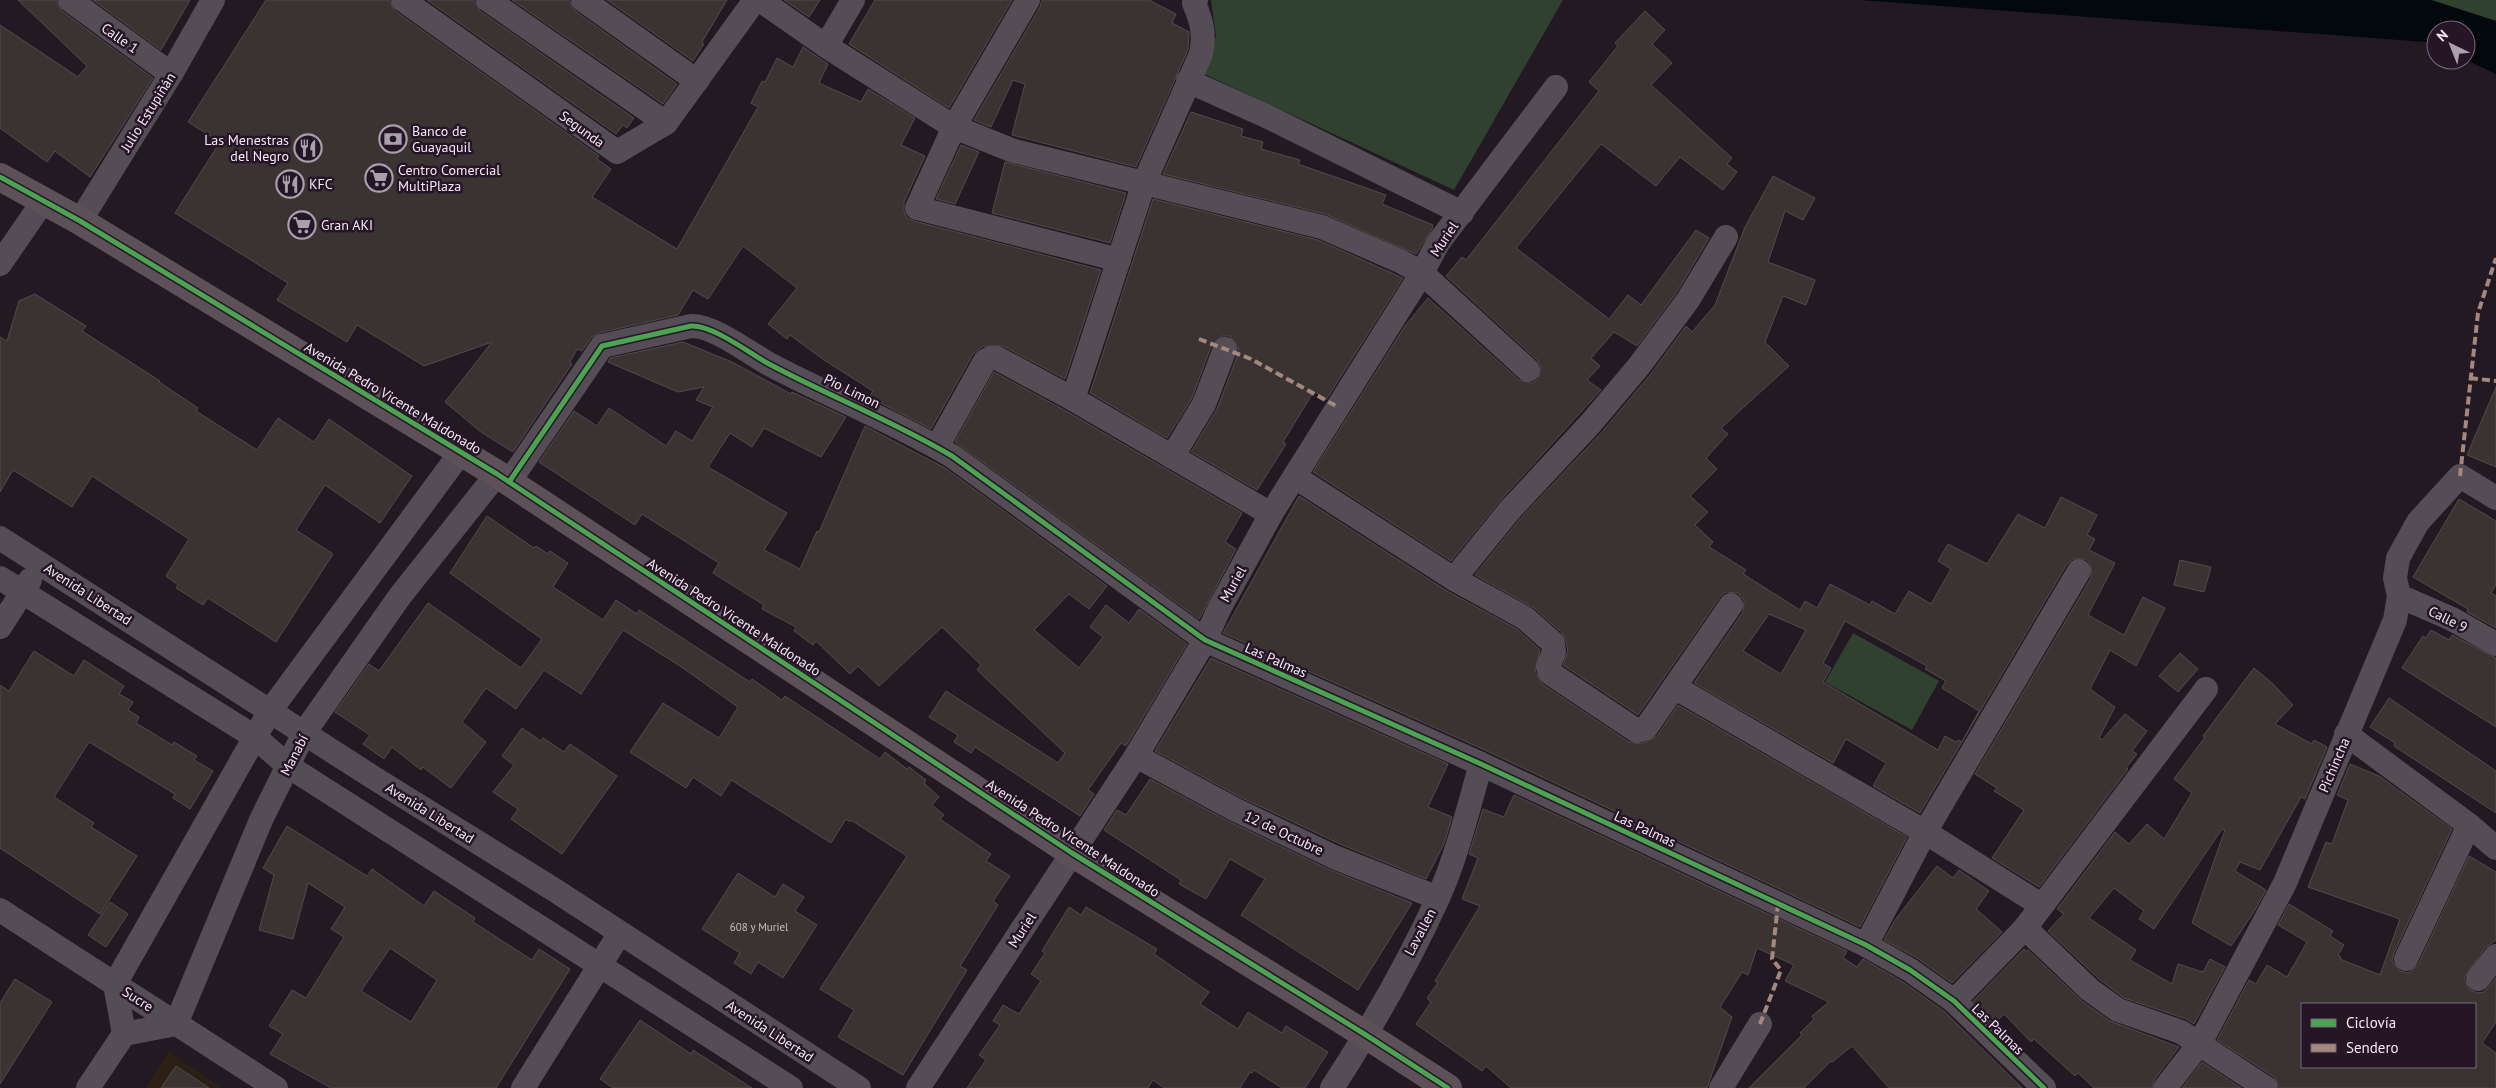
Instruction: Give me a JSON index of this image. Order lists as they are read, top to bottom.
{
  "streets": {
    "main road": ["Avenida Pedro Vicente Maldonado"],
    "street": [
      "Calle 1",
      "Julio Estupiñán",
      "Segunda",
      "Muriel",
      "Pio Limon",
      "Avenida Libertad",
      "Calle 9",
      "Las Palmas",
      "Manabí",
      "Pichincha",
      "12 de Octubre",
      "Lavallen",
      "Sucre"
    ]
  },
  "crossings": [
    ["Calle 1", "Julio Estupiñán"],
    ["Julio Estupiñán", "Avenida Pedro Vicente Maldonado"],
    ["Muriel", "Pio Limon"],
    ["Muriel", "Avenida Pedro Vicente Maldonado"],
    ["Muriel", "Las Palmas"],
    ["Muriel", "12 de Octubre"],
    ["Pio Limon", "Avenida Pedro Vicente Maldonado"],
    ["Pio Limon", "Las Palmas"],
    ["Pio Limon", "Manabí"],
    ["Avenida Pedro Vicente Maldonado", "Manabí"],
    ["Avenida Pedro Vicente Maldonado", "Lavallen"],
    ["Avenida Libertad", "Manabí"],
    ["Calle 9", "Pichincha"],
    ["Las Palmas", "Lavallen"],
    ["Manabí", "Sucre"],
    ["12 de Octubre", "Lavallen"]
  ],
  "places": {
    "bank": ["Banco de Guayaquil"],
    "restaurant": ["Las Menestras del Negro", "KFC"],
    "supermarket": ["Centro Comercial MultiPlaza", "Gran AKI"]
  },
  "house_numbers": ["608 y Muriel"],
  "legend": ["Ciclovía", "Sendero"],
  "north": "top left"
}
